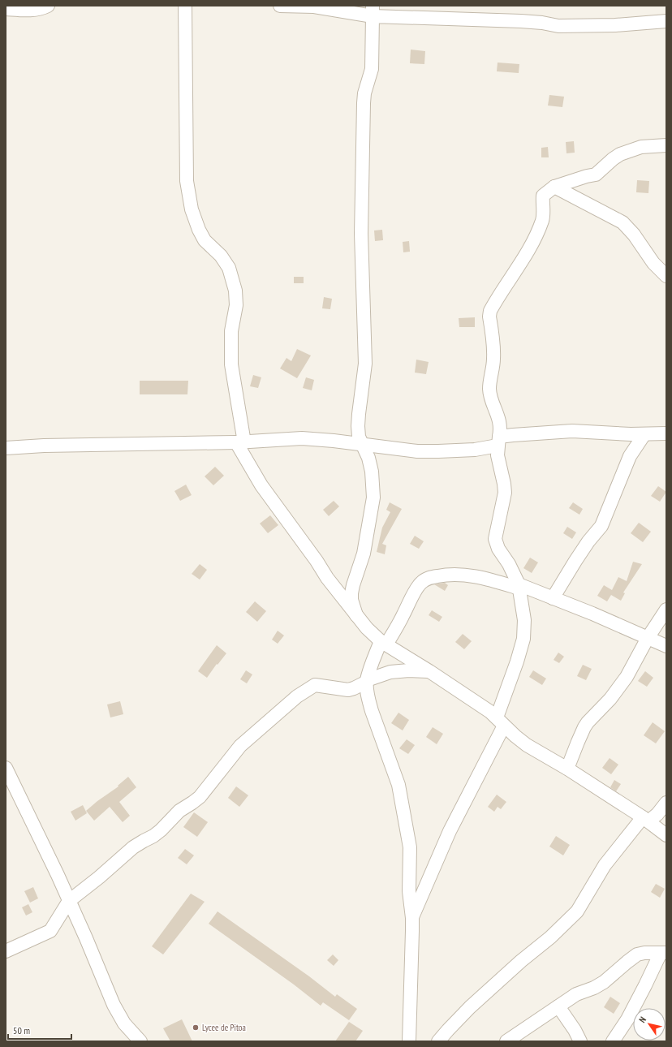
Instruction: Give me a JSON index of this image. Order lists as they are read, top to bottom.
{
  "places": ["Lycee de Pitoa"],
  "scale_bar": "50 m",
  "north": "top left"
}
